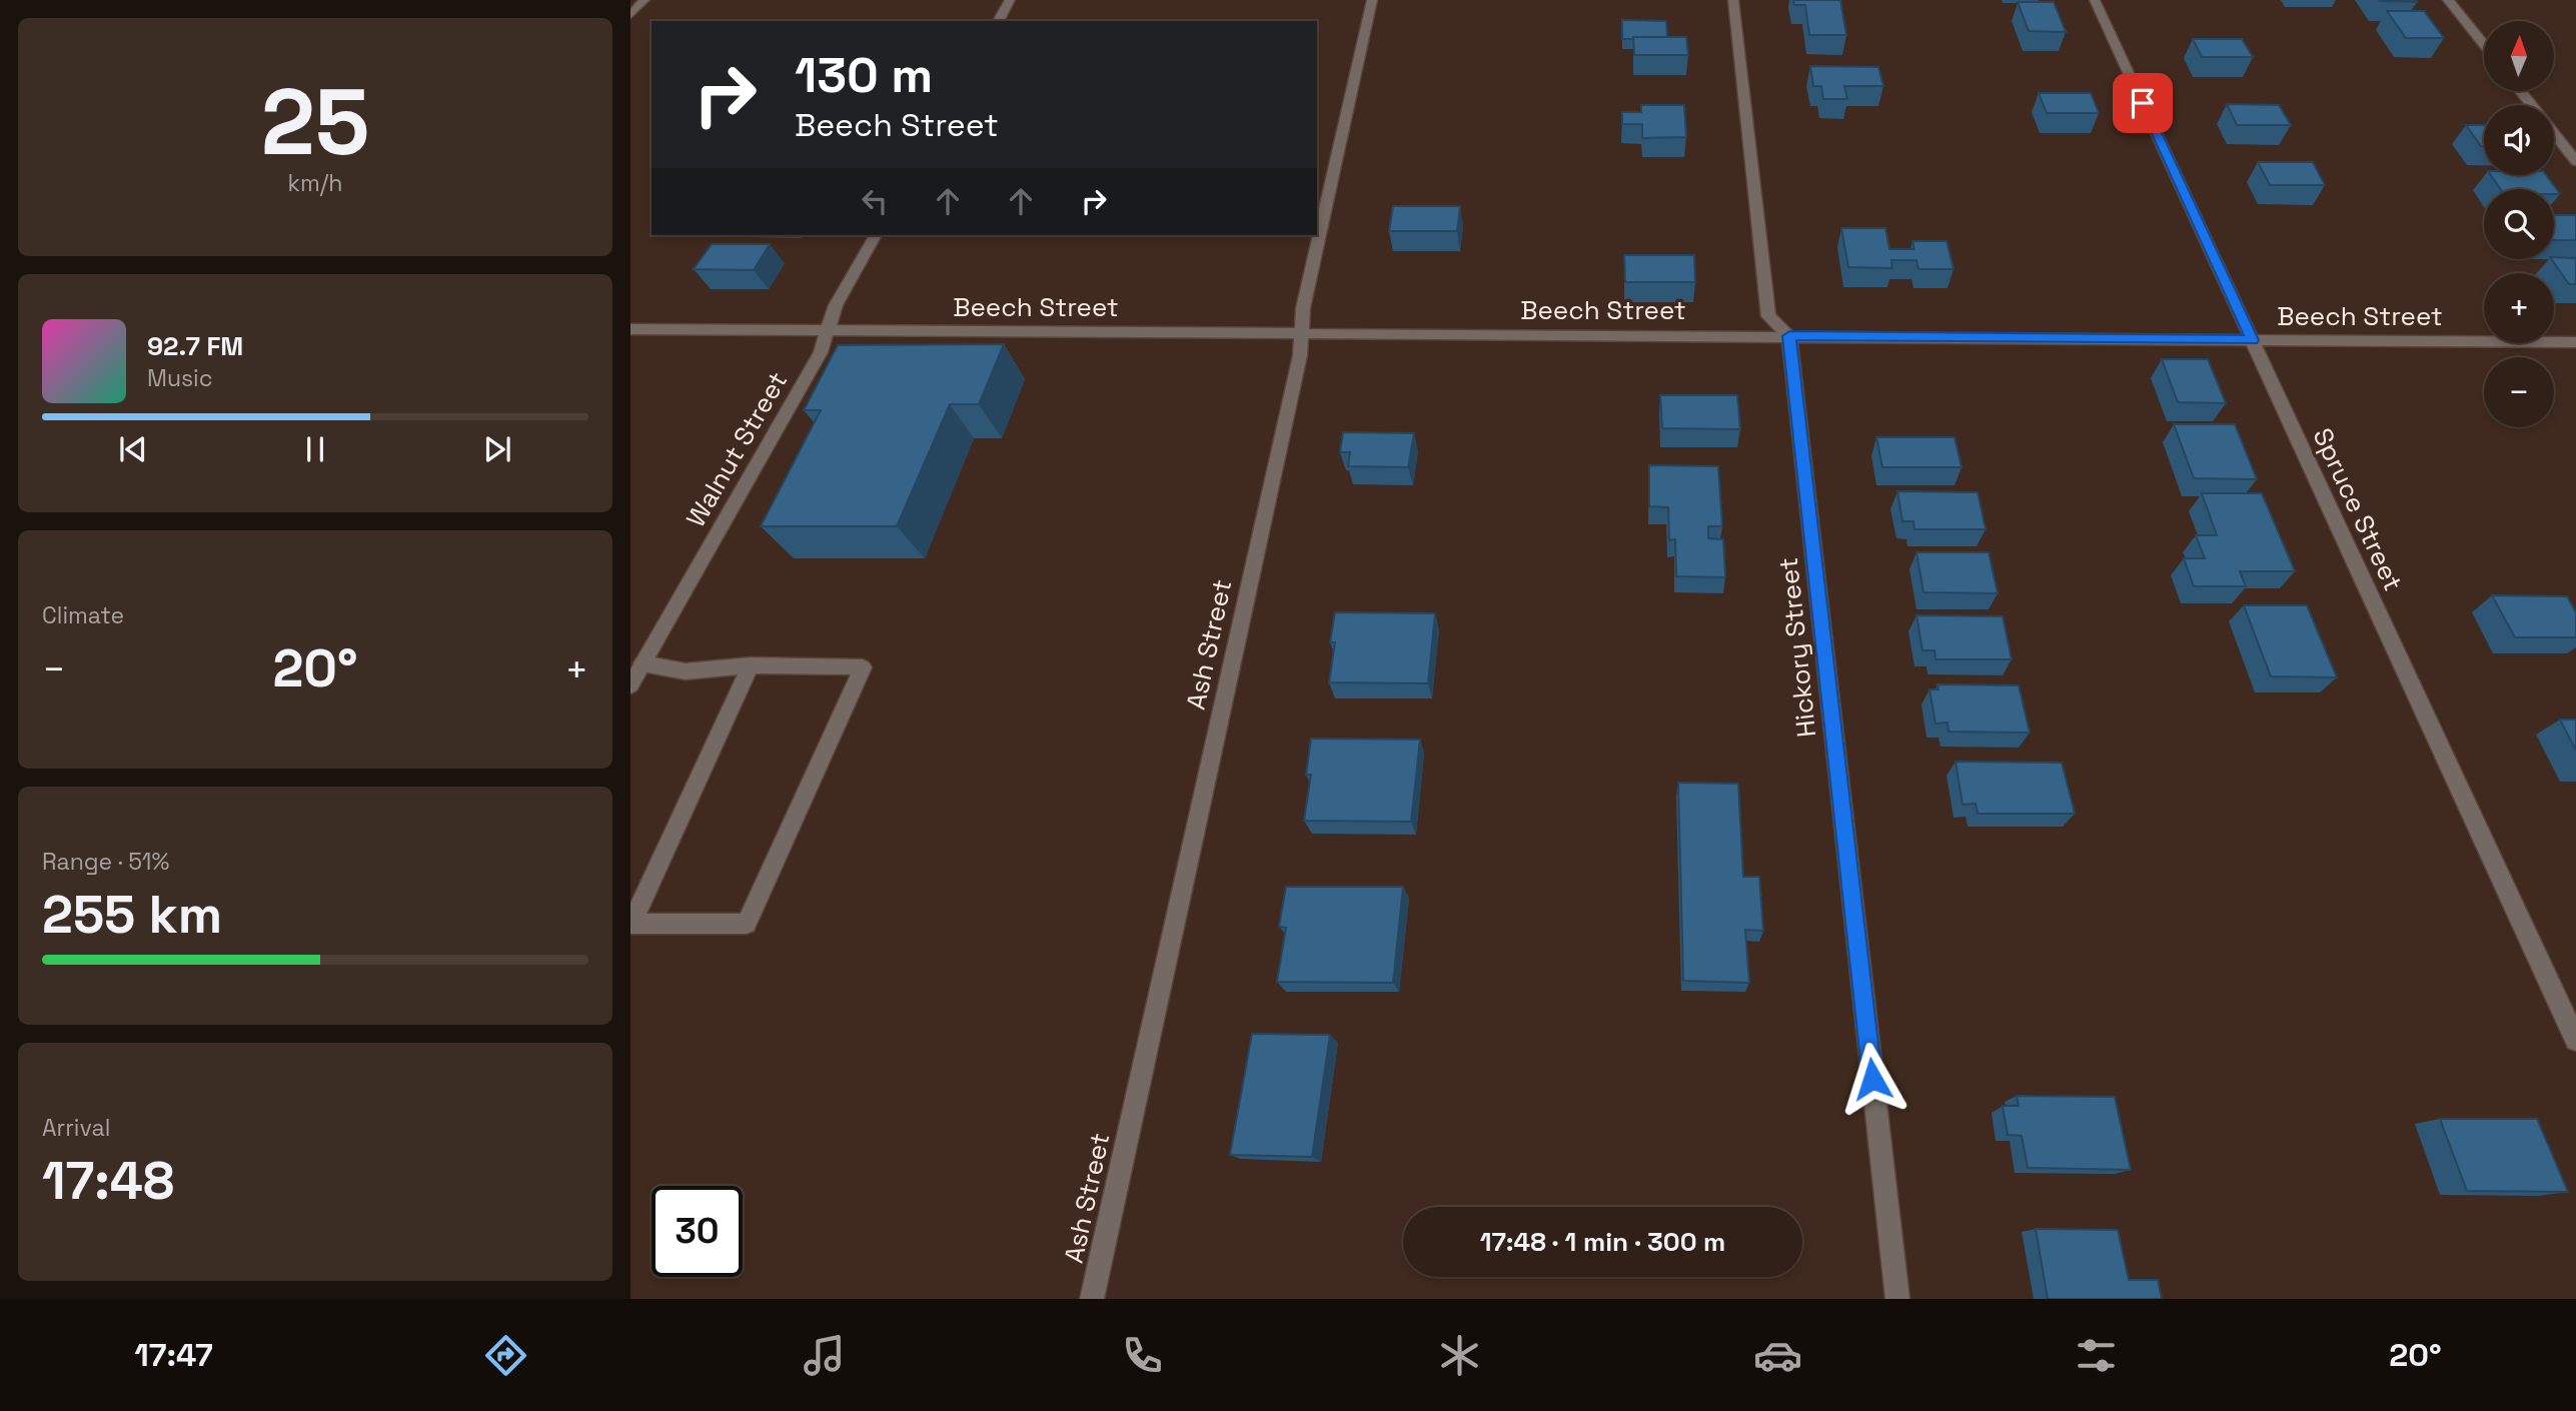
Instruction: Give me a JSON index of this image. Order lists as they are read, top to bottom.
{
  "streets": {
    "street": [
      "Beech Street",
      "Walnut Street",
      "Spruce Street",
      "Ash Street",
      "Hickory Street"
    ]
  },
  "crossings": [
    ["Beech Street", "Walnut Street"],
    ["Beech Street", "Spruce Street"],
    ["Beech Street", "Ash Street"],
    ["Beech Street", "Hickory Street"]
  ],
  "north": "top",
  "page": {
    "tile": [
      ["25", "km/h"],
      "Climate",
      ["Range · 51%", "255 km"],
      ["Arrival", "17:48"]
    ],
    "map_buttons": ["+", "−"],
    "turn": ["130 m", "Beech Street"],
    "song": ["92.7 FM", "Music"],
    "heat": ["−", "20°", "+"],
    "limit": "30",
    "trip": "17:48 · 1 min · 300 m",
    "tabs": ["17:47", "20°"]
  }
}
